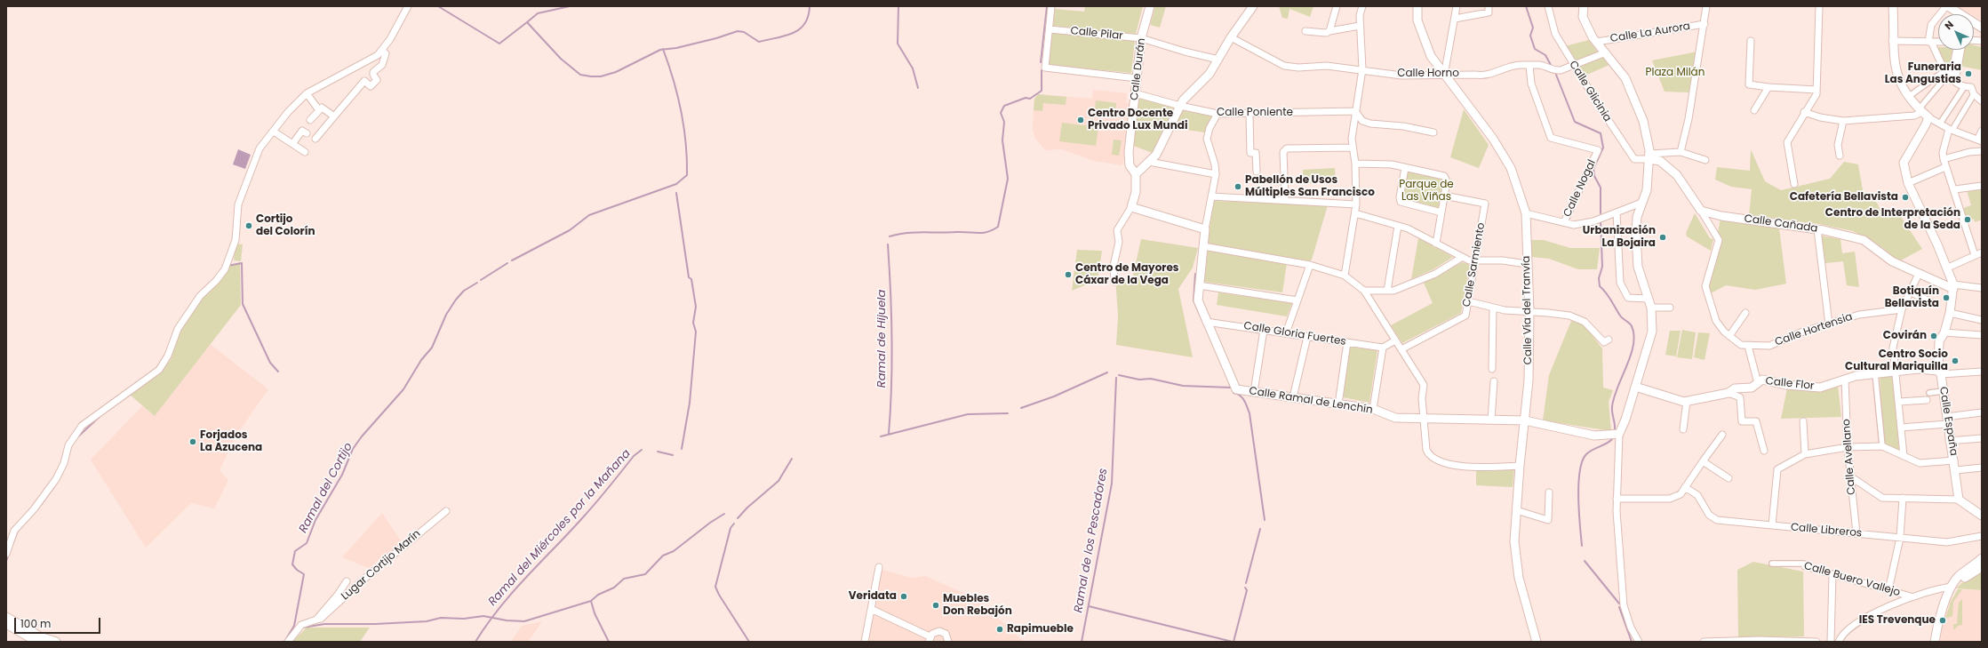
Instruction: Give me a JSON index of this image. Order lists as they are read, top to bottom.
{
  "streets": {
    "street": [
      "Calle La Aurora",
      "Calle Pilar",
      "Calle Durán",
      "Calle Horno",
      "Calle Glicinia",
      "Calle Poniente",
      "Calle Nogal",
      "Calle Cañada",
      "Calle Sarmiento",
      "Calle Vía del Tranvía",
      "Calle Hortensia",
      "Calle Gloria Fuertes",
      "Calle Flor",
      "Calle Ramal de Lenchín",
      "Calle España",
      "Calle Avellano",
      "Calle Libreros",
      "Lugar Cortijo Marín",
      "Calle Buero Vallejo"
    ]
  },
  "crossings": [
    ["Calle Pilar", "Calle Durán"],
    ["Calle Durán", "Calle Poniente"],
    ["Calle Horno", "Calle Glicinia"],
    ["Calle Horno", "Calle Nogal"],
    ["Calle Horno", "Calle Vía del Tranvía"],
    ["Calle Cañada", "Calle Hortensia"],
    ["Calle Cañada", "Calle España"],
    ["Calle Vía del Tranvía", "Calle Ramal de Lenchín"],
    ["Calle Gloria Fuertes", "Calle Ramal de Lenchín"],
    ["Calle Flor", "Calle España"],
    ["Calle Flor", "Calle Avellano"],
    ["Calle Avellano", "Calle Libreros"]
  ],
  "water": [
    "Ramal de Hijuela",
    "Ramal del Cortijo",
    "Ramal del Miércoles por la Mañana",
    "Ramal de los Pescadores"
  ],
  "parks": ["Plaza Milán", "Parque de Las Viñas"],
  "places": [
    "Funeraria Las Angustias",
    "Centro Docente Privado Lux Mundi",
    "Pabellón de Usos Múltiples San Francisco",
    "Cafetería Bellavista",
    "Centro de Interpretación de la Seda",
    "Cortijo del Colorín",
    "Urbanización La Bojaira",
    "Centro de Mayores Cáxar de la Vega",
    "Botiquín Bellavista",
    "Covirán",
    "Centro Socio Cultural Mariquilla",
    "Forjados La Azucena",
    "Veridata",
    "Muebles Don Rebajón",
    "IES Trevenque",
    "Rapimueble"
  ],
  "scale_bar": "100 m",
  "north": "top left"
}
